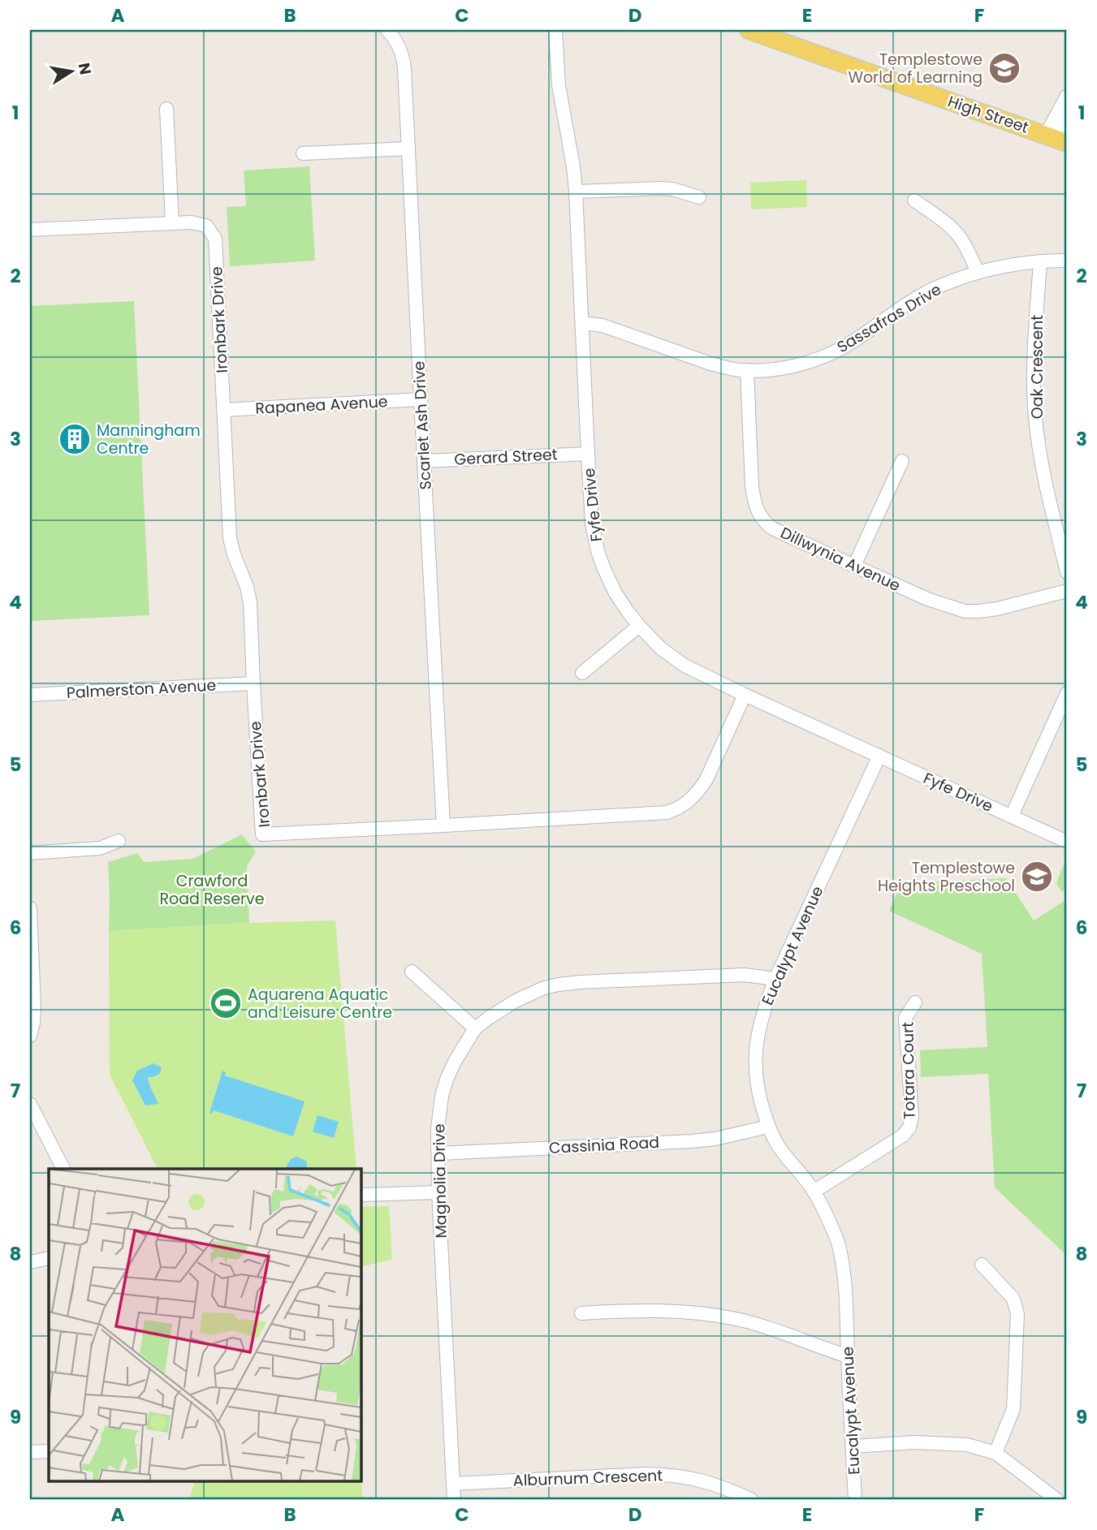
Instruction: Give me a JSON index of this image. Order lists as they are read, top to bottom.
{
  "streets": {
    "main road": ["High Street"],
    "street": [
      "Sassafras Drive",
      "Ironbark Drive",
      "Oak Crescent",
      "Rapanea Avenue",
      "Scarlet Ash Drive",
      "Gerard Street",
      "Fyfe Drive",
      "Dillwynia Avenue",
      "Palmerston Avenue",
      "Eucalypt Avenue",
      "Totara Court",
      "Cassinia Road",
      "Magnolia Drive",
      "Alburnum Crescent"
    ]
  },
  "crossings": [
    ["Sassafras Drive", "Oak Crescent"],
    ["Sassafras Drive", "Fyfe Drive"],
    ["Sassafras Drive", "Dillwynia Avenue"],
    ["Ironbark Drive", "Rapanea Avenue"],
    ["Ironbark Drive", "Scarlet Ash Drive"],
    ["Ironbark Drive", "Fyfe Drive"],
    ["Ironbark Drive", "Palmerston Avenue"],
    ["Rapanea Avenue", "Scarlet Ash Drive"],
    ["Scarlet Ash Drive", "Gerard Street"],
    ["Gerard Street", "Fyfe Drive"],
    ["Fyfe Drive", "Eucalypt Avenue"],
    ["Eucalypt Avenue", "Totara Court"],
    ["Eucalypt Avenue", "Cassinia Road"],
    ["Eucalypt Avenue", "Magnolia Drive"],
    ["Cassinia Road", "Magnolia Drive"],
    ["Magnolia Drive", "Alburnum Crescent"]
  ],
  "parks": ["Crawford Road Reserve"],
  "places": {
    "school or university": ["Templestowe World of Learning", "Templestowe Heights Preschool"],
    "building": ["Manningham Centre"],
    "sports": ["Aquarena Aquatic and Leisure Centre"]
  },
  "north": "right",
  "grid": {
    "columns": [
      "A",
      "B",
      "C",
      "D",
      "E",
      "F"
    ],
    "rows": [
      "1",
      "2",
      "3",
      "4",
      "5",
      "6",
      "7",
      "8",
      "9"
    ]
  }
}
